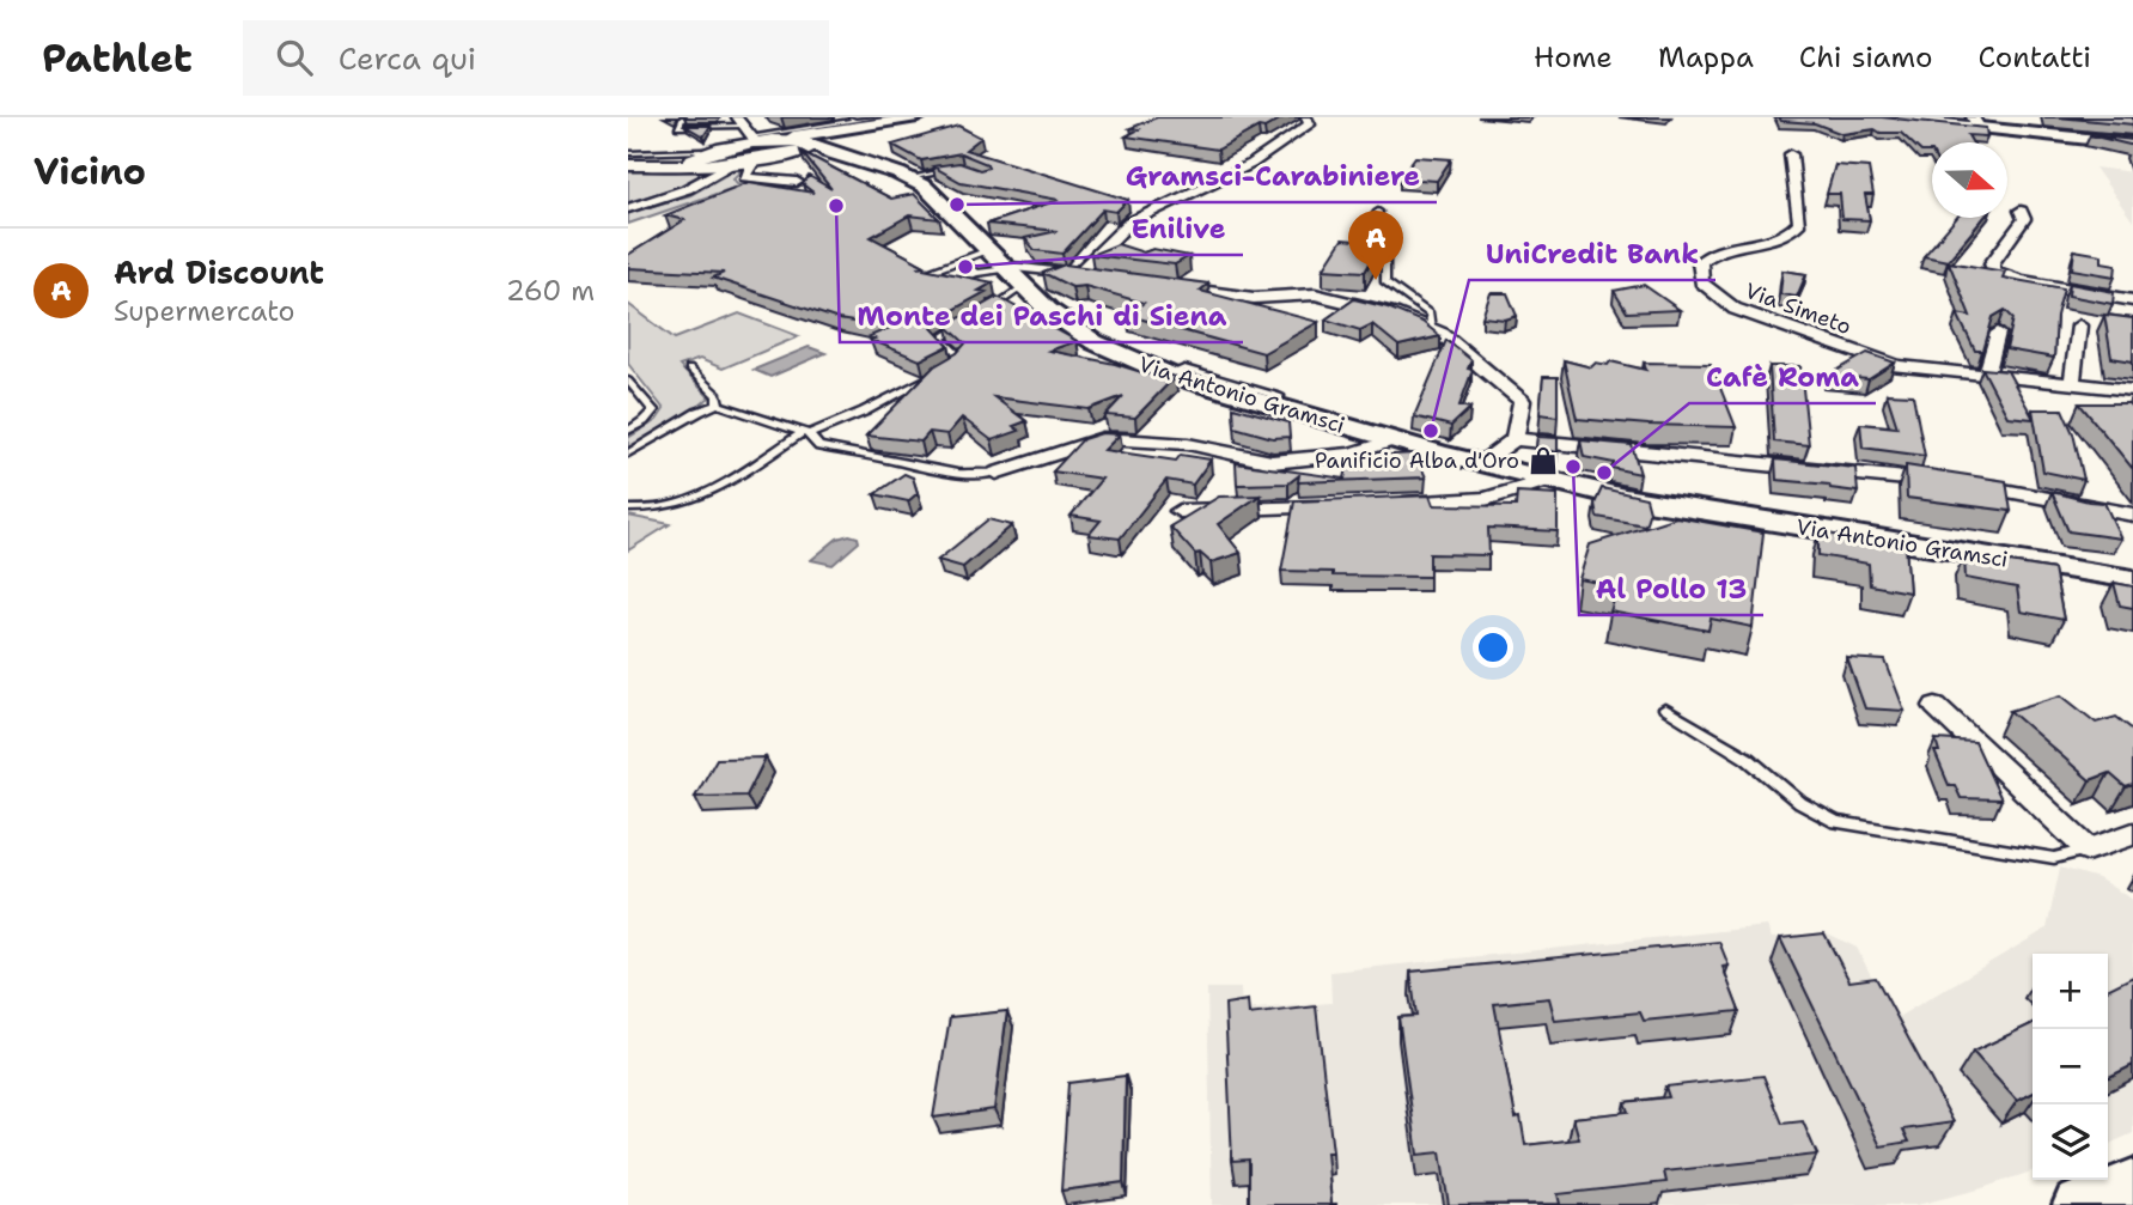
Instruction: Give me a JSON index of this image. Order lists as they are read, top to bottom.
{
  "streets": {
    "main road": ["Via Antonio Gramsci"],
    "street": ["Via Simeto"]
  },
  "places": {
    "other": [
      "Gramsci-Carabiniere",
      "Monte dei Paschi di Siena",
      "Enilive",
      "UniCredit Bank",
      "Al Pollo 13",
      "Cafè Roma"
    ],
    "shop": ["Panificio Alba d'Oro"]
  },
  "north": "right",
  "page": {
    "header": "Pathlet",
    "search": "Cerca qui",
    "nav": [
      "Home",
      "Mappa",
      "Chi siamo",
      "Contatti"
    ],
    "heading": "Vicino",
    "pins": "A",
    "list": [
      {
        "mark": "A",
        "name": "Ard Discount",
        "note": "Supermercato",
        "value": "260 m"
      }
    ],
    "map_buttons": ["+", "−"]
  }
}
